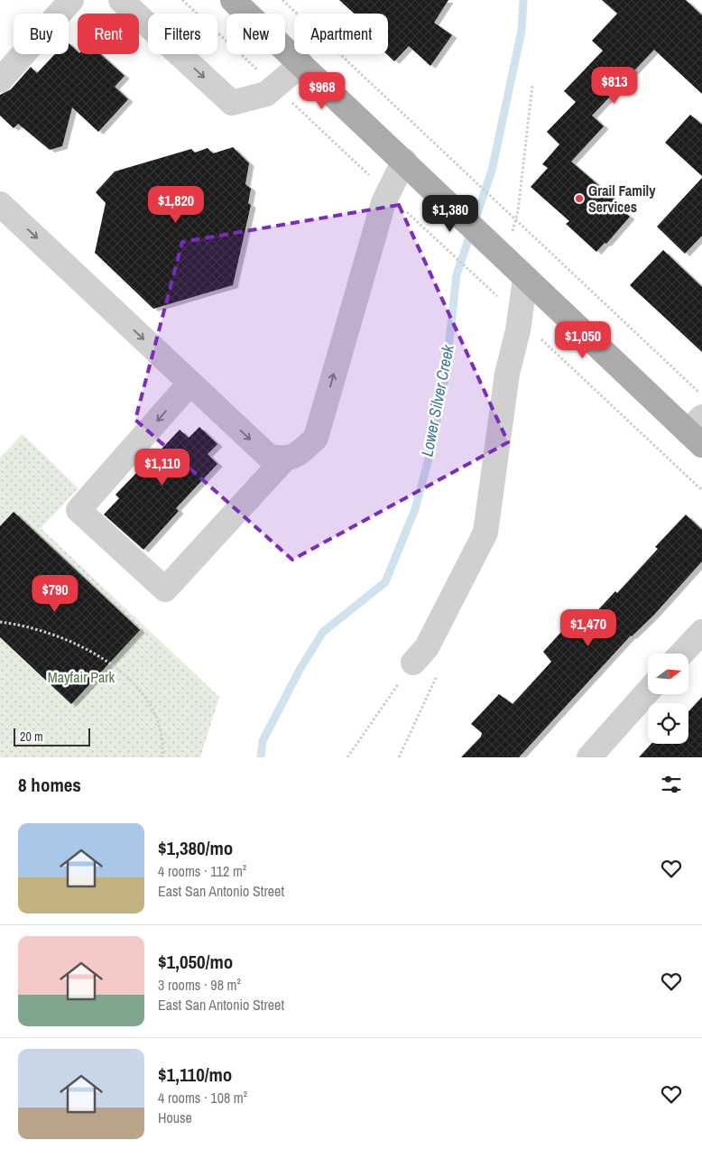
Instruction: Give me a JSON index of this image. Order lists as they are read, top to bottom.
{
  "water": ["Lower Silver Creek"],
  "parks": ["Mayfair Park"],
  "places": ["Grail Family Services"],
  "scale_bar": "20 m",
  "north": "right",
  "page": {
    "chip": [
      "Buy",
      "Rent",
      "Filters",
      "New",
      "Apartment"
    ],
    "price": [
      "$813",
      "$968",
      "$1,820",
      "$1,380",
      "$1,050",
      "$1,110",
      "$790",
      "$1,470"
    ],
    "scale": "20 m",
    "heading": "8 homes",
    "list": [
      {
        "name": "$1,380/mo",
        "note": "4 rooms · 112 m² · East San Antonio Street"
      },
      {
        "name": "$1,050/mo",
        "note": "3 rooms · 98 m² · East San Antonio Street"
      },
      {
        "name": "$1,110/mo",
        "note": "4 rooms · 108 m² · House"
      }
    ]
  }
}
